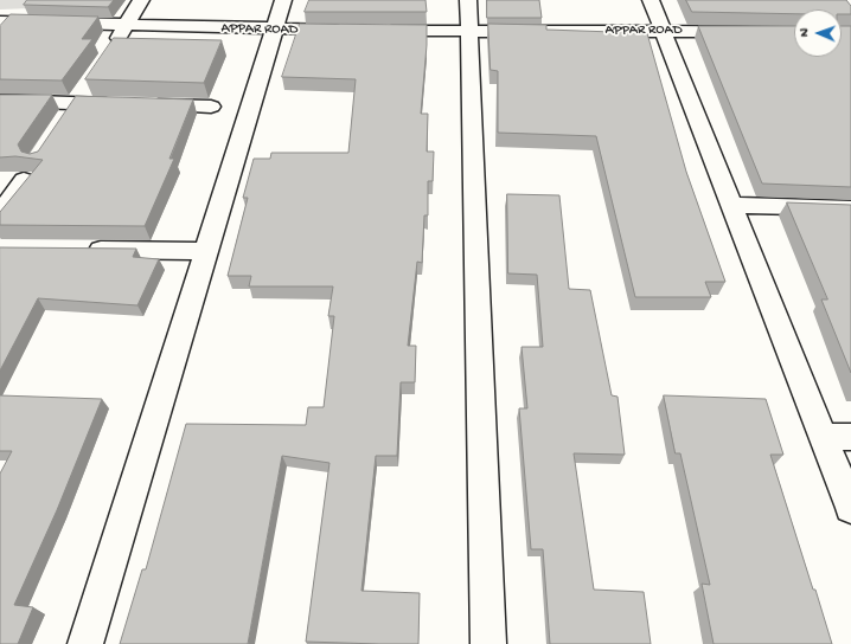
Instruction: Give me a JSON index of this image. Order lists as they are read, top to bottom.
{
  "streets": {
    "street": ["APPAR ROAD"]
  },
  "north": "left"
}
